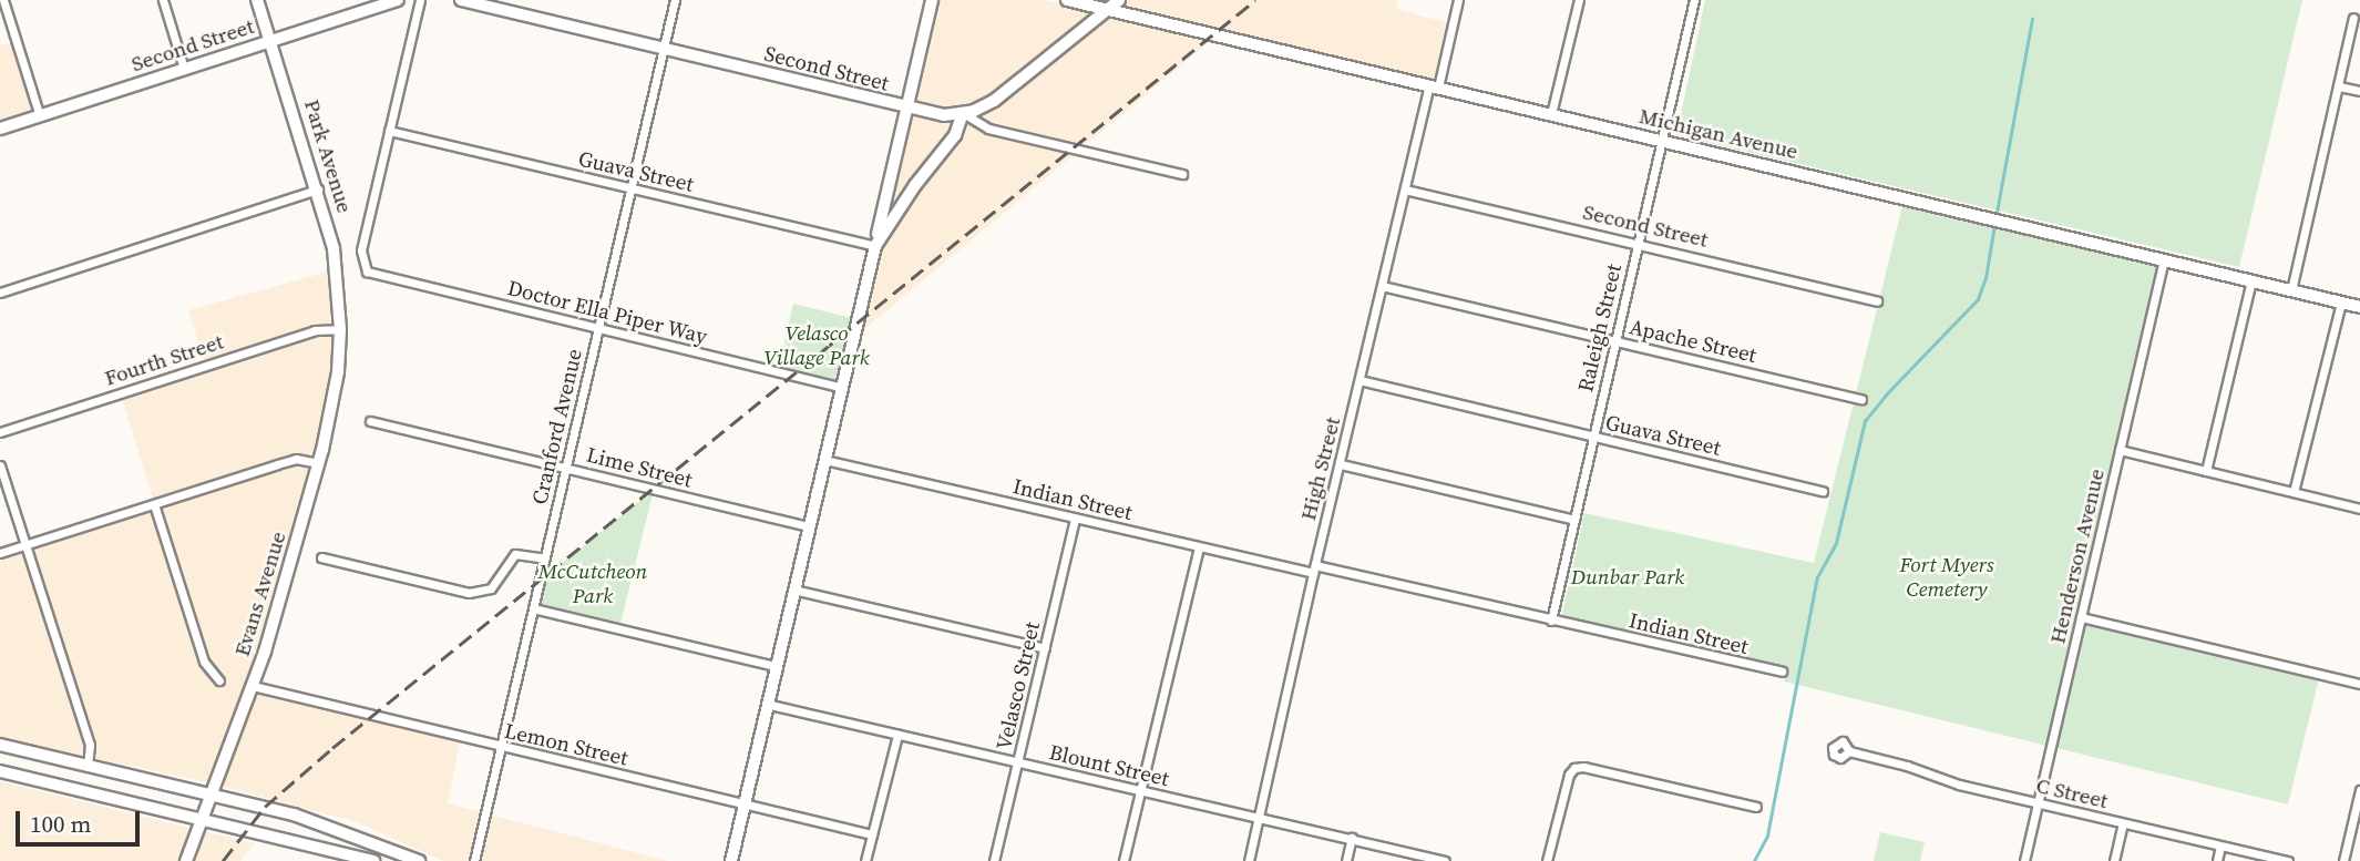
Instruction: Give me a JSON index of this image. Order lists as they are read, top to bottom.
{
  "streets": {
    "main road": ["Second Street", "Park Avenue", "Evans Avenue"],
    "street": [
      "Michigan Avenue",
      "Guava Street",
      "Doctor Ella Piper Way",
      "Raleigh Street",
      "Apache Street",
      "Fourth Street",
      "Cranford Avenue",
      "Lime Street",
      "High Street",
      "Indian Street",
      "Henderson Avenue",
      "Velasco Street",
      "Lemon Street",
      "Blount Street",
      "C Street"
    ]
  },
  "crossings": [
    ["Second Street", "Park Avenue"],
    ["Second Street", "Raleigh Street"],
    ["Second Street", "Cranford Avenue"],
    ["Second Street", "High Street"],
    ["Michigan Avenue", "Raleigh Street"],
    ["Michigan Avenue", "High Street"],
    ["Michigan Avenue", "Henderson Avenue"],
    ["Park Avenue", "Fourth Street"],
    ["Park Avenue", "Evans Avenue"],
    ["Guava Street", "Doctor Ella Piper Way"],
    ["Guava Street", "Raleigh Street"],
    ["Guava Street", "Cranford Avenue"],
    ["Guava Street", "High Street"],
    ["Doctor Ella Piper Way", "Cranford Avenue"],
    ["Raleigh Street", "Apache Street"],
    ["Raleigh Street", "Indian Street"],
    ["Apache Street", "High Street"],
    ["Fourth Street", "Evans Avenue"],
    ["Cranford Avenue", "Lime Street"],
    ["Cranford Avenue", "Lemon Street"],
    ["High Street", "Indian Street"],
    ["High Street", "Blount Street"],
    ["Indian Street", "Velasco Street"],
    ["Henderson Avenue", "C Street"],
    ["Evans Avenue", "Lemon Street"],
    ["Velasco Street", "Blount Street"]
  ],
  "parks": [
    "Velasco Village Park",
    "Fort Myers Cemetery",
    "McCutcheon Park",
    "Dunbar Park"
  ],
  "scale_bar": "100 m"
}
